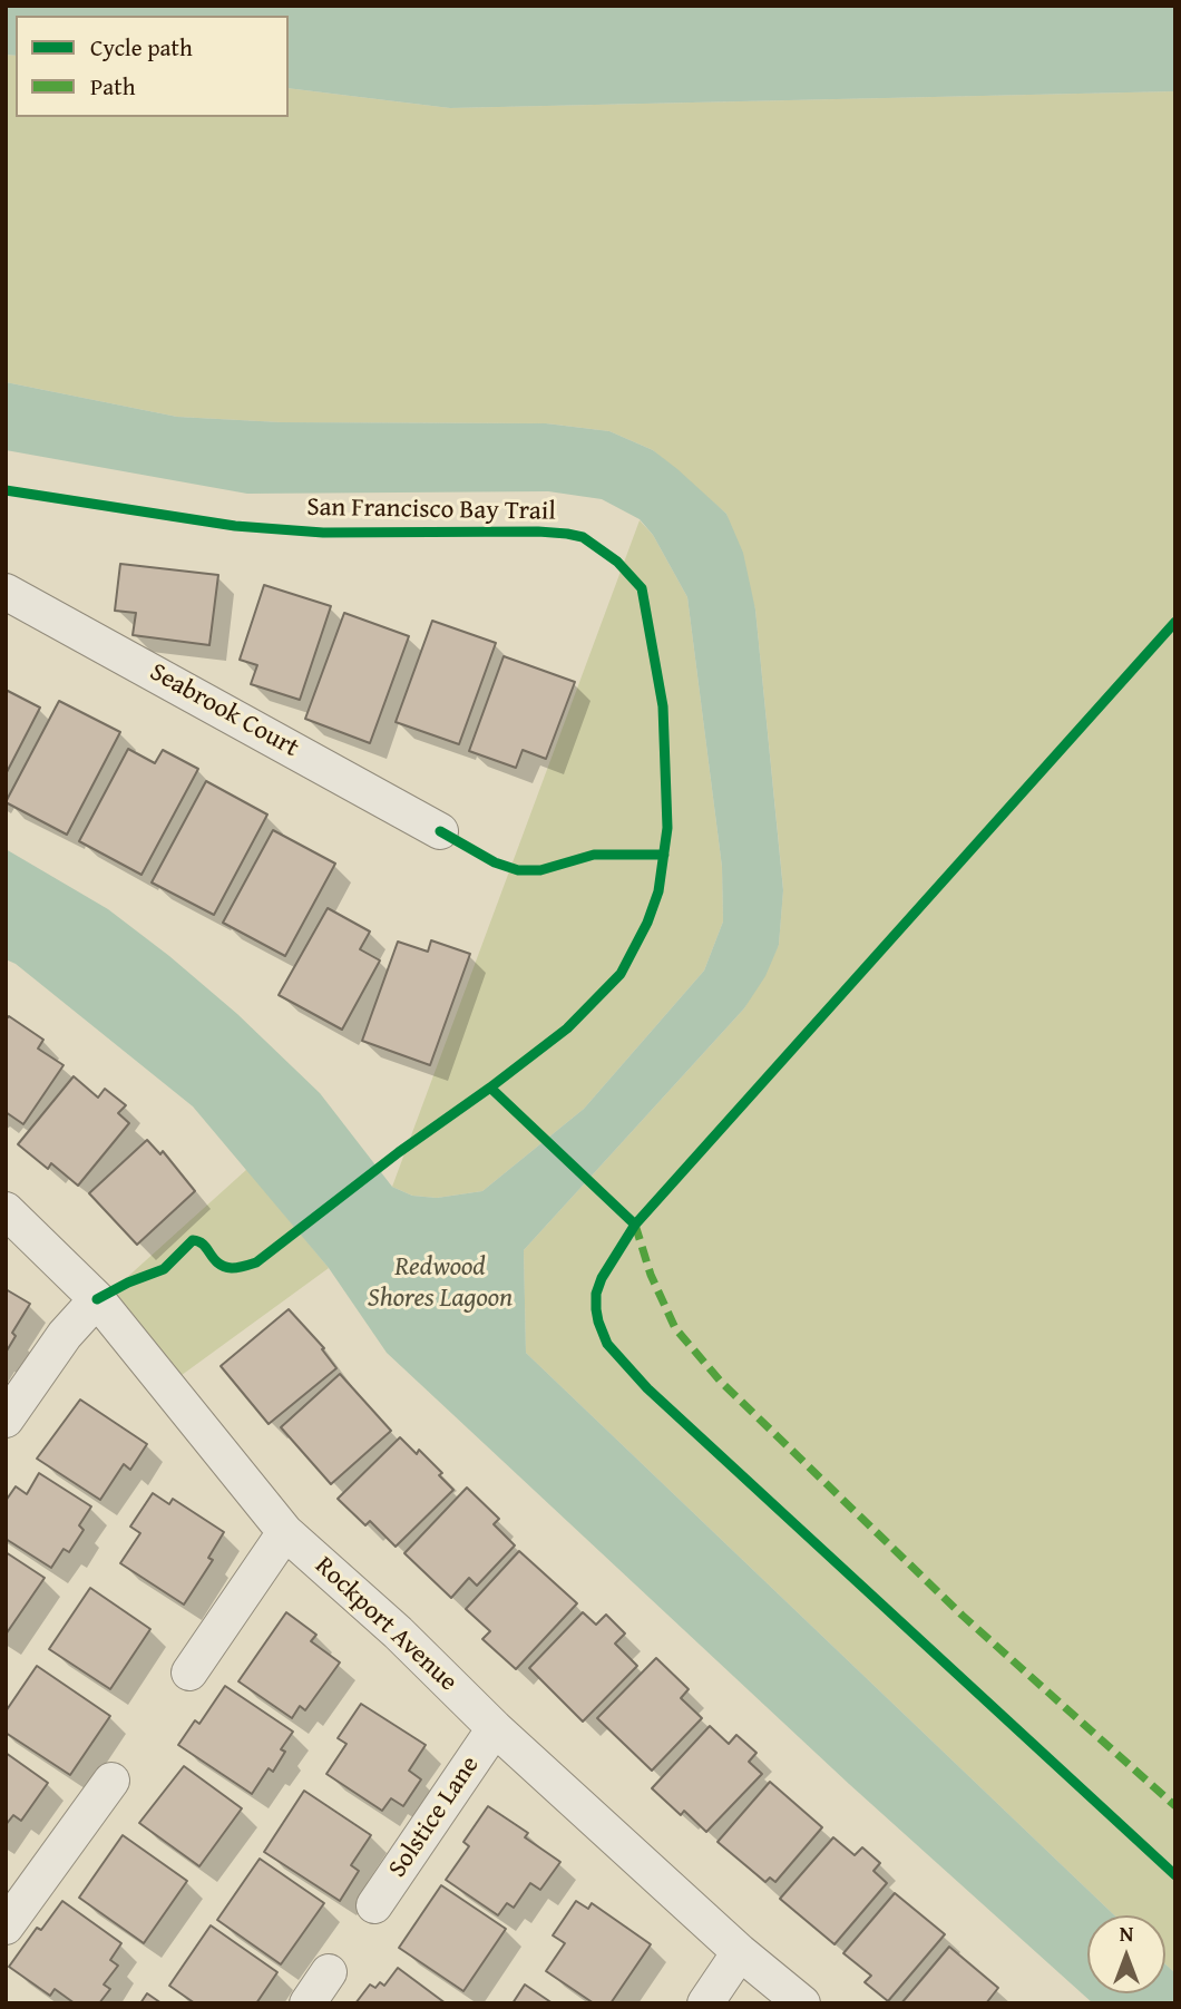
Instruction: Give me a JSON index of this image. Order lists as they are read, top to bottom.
{
  "streets": {
    "street": ["Seabrook Court", "Rockport Avenue", "Solstice Lane"],
    "cycle path": ["San Francisco Bay Trail"]
  },
  "crossings": [
    ["Rockport Avenue", "Solstice Lane"]
  ],
  "water": ["Redwood Shores Lagoon"],
  "legend": ["Cycle path", "Path"],
  "north": "top"
}
